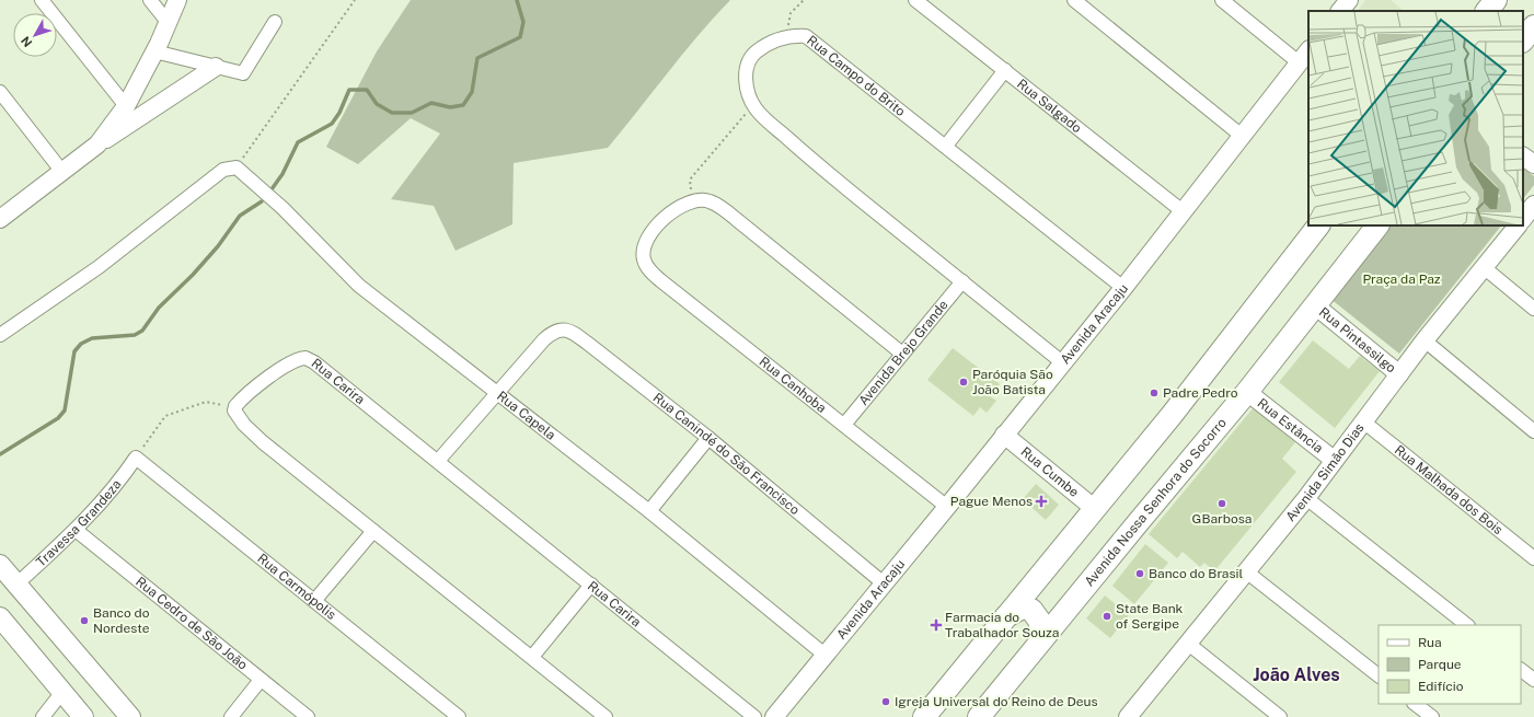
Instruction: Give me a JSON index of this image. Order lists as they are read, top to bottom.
{
  "streets": {
    "main road": ["Avenida Nossa Senhora do Socorro"],
    "street": [
      "Rua Campo do Brito",
      "Rua Salgado",
      "Avenida Aracaju",
      "Rua Pintassilgo",
      "Avenida Brejo Grande",
      "Rua Carira",
      "Rua Canhoba",
      "Rua Capela",
      "Rua Estância",
      "Rua Canindé do São Francisco",
      "Rua Cumbe",
      "Avenida Simão Dias",
      "Rua Malhada dos Bois",
      "Travessa Grandeza",
      "Rua Carmópolis",
      "Rua Cedro de São João"
    ]
  },
  "crossings": [
    ["Rua Campo do Brito", "Avenida Aracaju"],
    ["Rua Campo do Brito", "Avenida Brejo Grande"],
    ["Rua Salgado", "Avenida Aracaju"],
    ["Avenida Aracaju", "Rua Canhoba"],
    ["Avenida Aracaju", "Rua Capela"],
    ["Avenida Aracaju", "Rua Canindé do São Francisco"],
    ["Avenida Aracaju", "Rua Cumbe"],
    ["Rua Pintassilgo", "Avenida Simão Dias"],
    ["Rua Pintassilgo", "Avenida Nossa Senhora do Socorro"],
    ["Avenida Brejo Grande", "Rua Canhoba"],
    ["Rua Capela", "Rua Canindé do São Francisco"],
    ["Rua Estância", "Avenida Simão Dias"],
    ["Rua Estância", "Avenida Nossa Senhora do Socorro"],
    ["Avenida Simão Dias", "Rua Malhada dos Bois"],
    ["Travessa Grandeza", "Rua Carmópolis"],
    ["Travessa Grandeza", "Rua Cedro de São João"]
  ],
  "districts": ["João Alves"],
  "parks": ["Praça da Paz"],
  "places": {
    "other": [
      "Paróquia São João Batista",
      "Padre Pedro",
      "GBarbosa",
      "Banco do Brasil",
      "State Bank of Sergipe",
      "Banco do Nordeste",
      "Igreja Universal do Reino de Deus"
    ],
    "health": ["Pague Menos", "Farmacia do Trabalhador Souza"]
  },
  "legend": ["Rua", "Parque", "Edifício"],
  "north": "bottom left"
}
